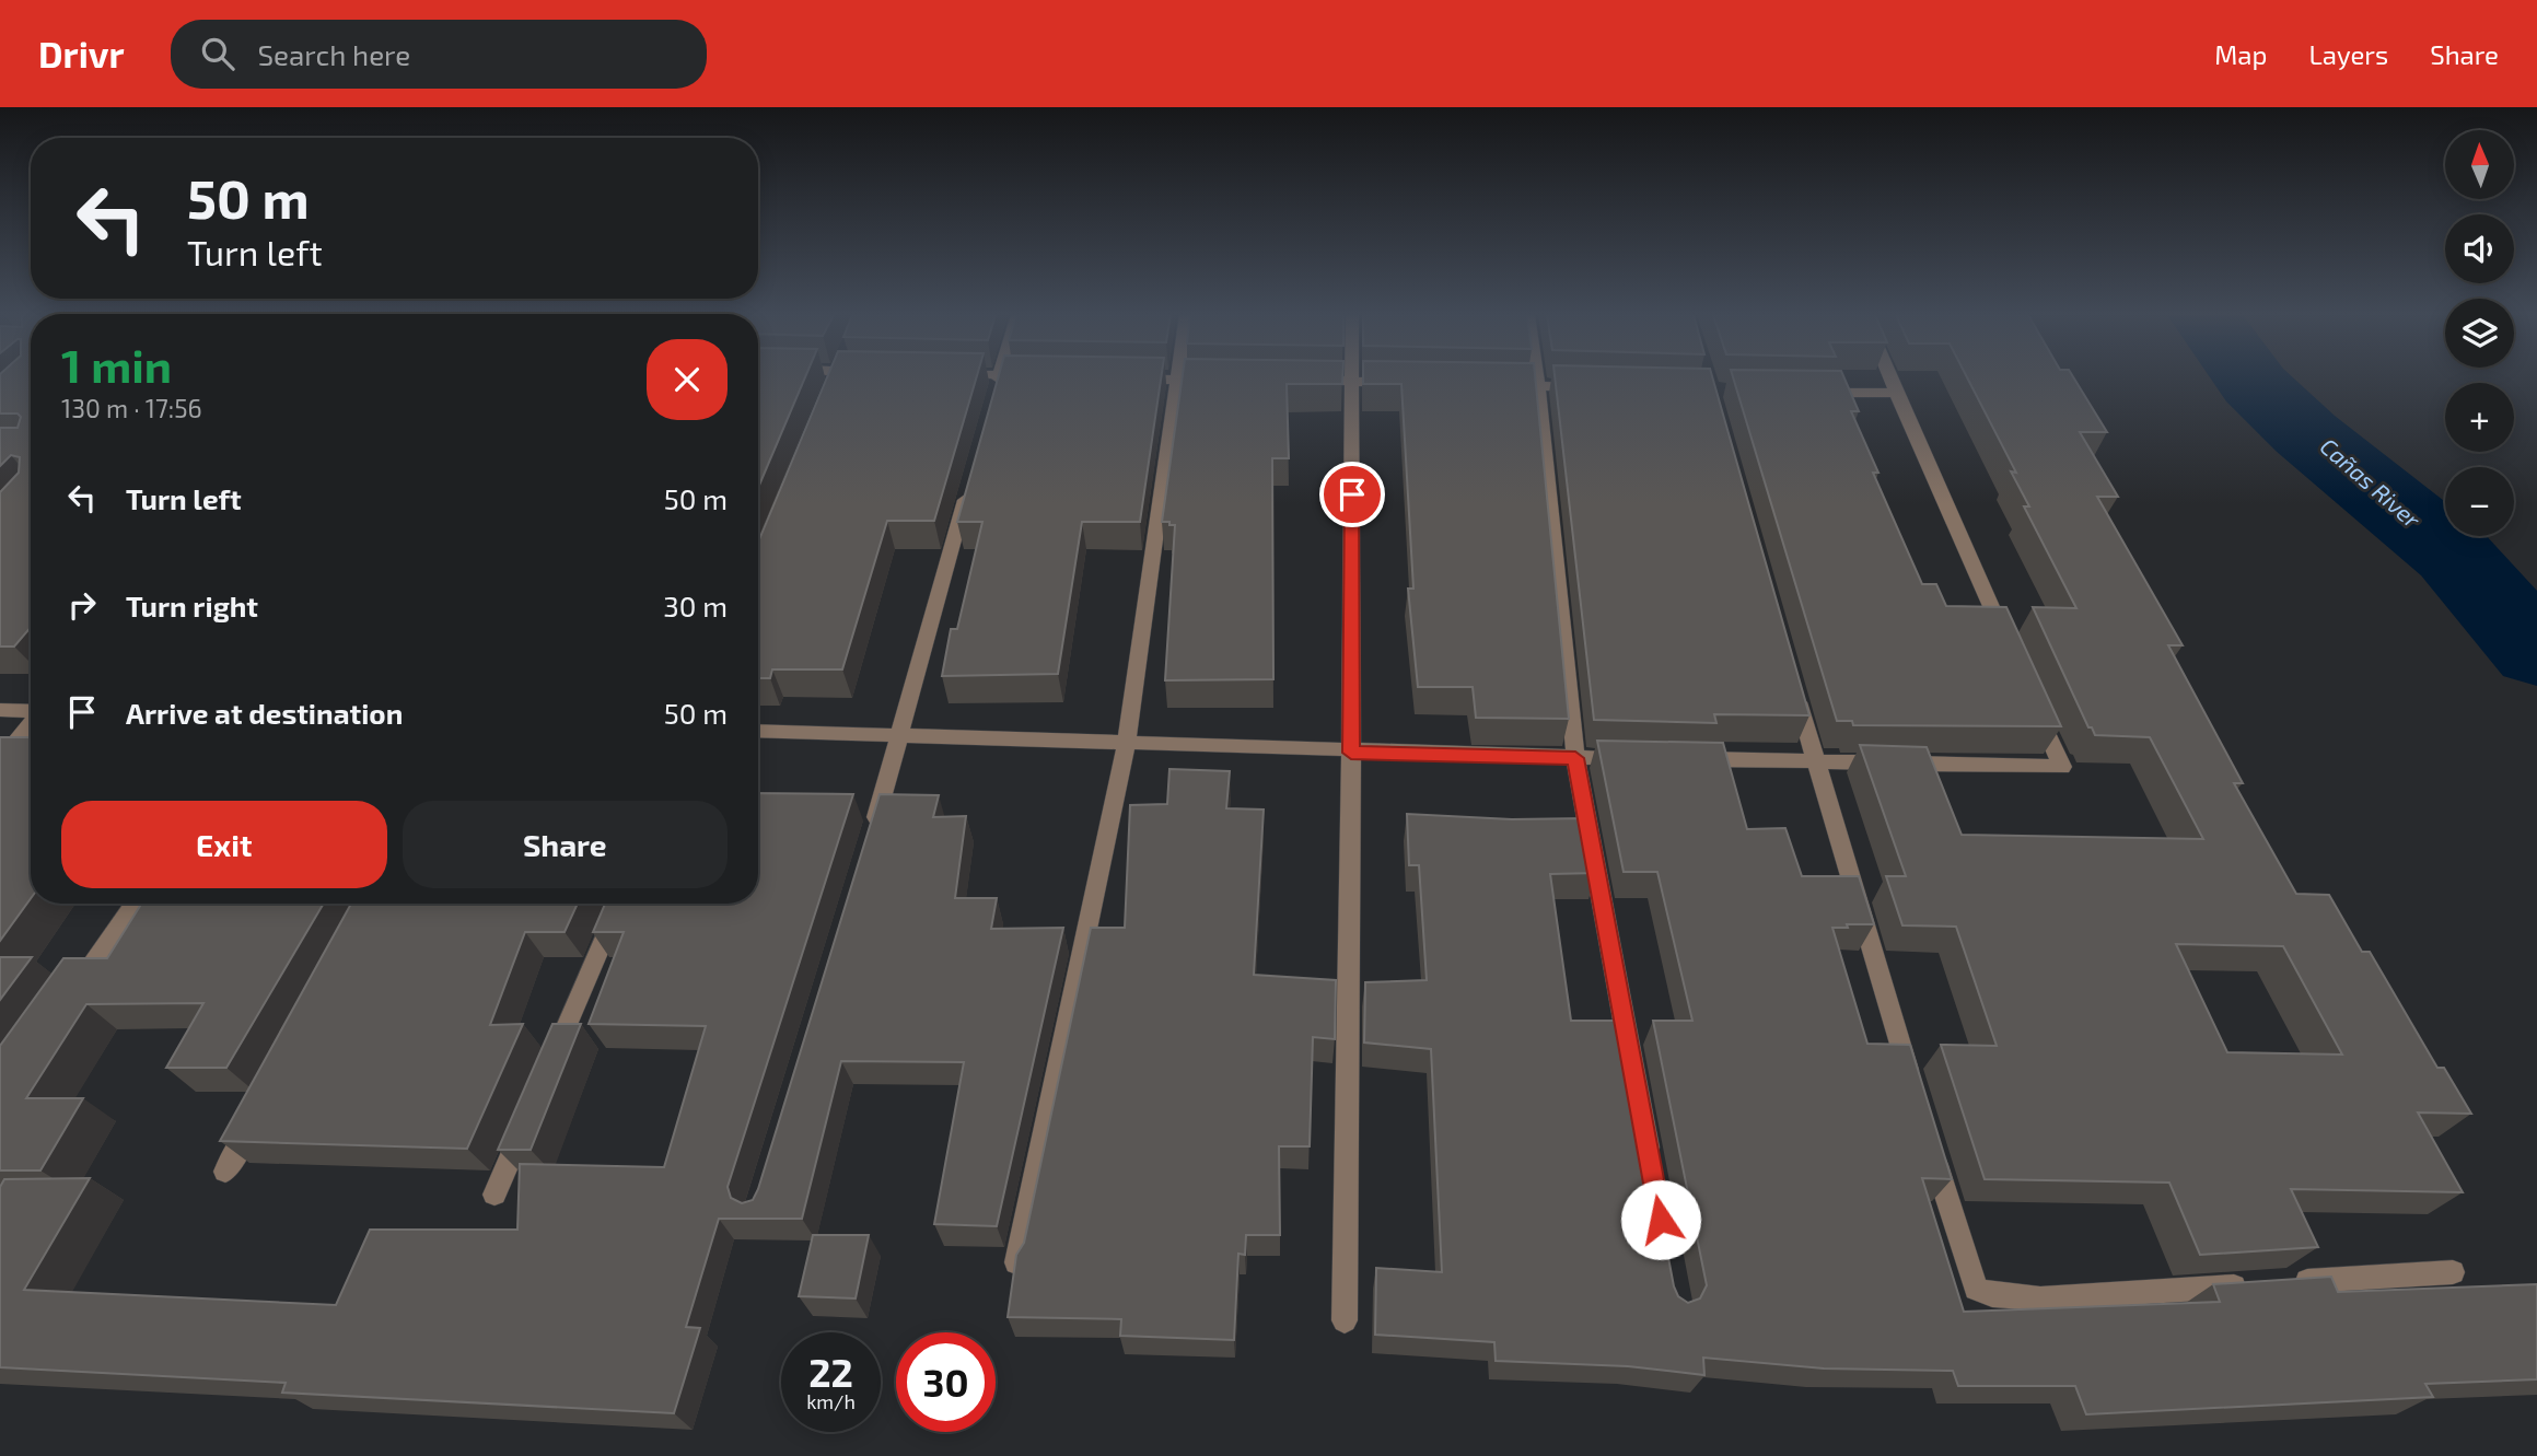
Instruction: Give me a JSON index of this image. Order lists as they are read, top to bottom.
{
  "water": ["Cañas River"],
  "north": "top",
  "page": {
    "header": "Drivr",
    "search": "Search here",
    "nav": ["Map", "Layers", "Share"],
    "map_buttons": ["+", "−"],
    "turn": ["50 m", "Turn left"],
    "heading": ["1 min", "130 m · 17:56"],
    "list": [
      {
        "name": "Turn left",
        "value": "50 m"
      },
      {
        "name": "Turn right",
        "value": "30 m"
      },
      {
        "name": "Arrive at destination",
        "value": "50 m"
      }
    ],
    "buttons": ["Exit", "Share"],
    "speed": "22 km/h",
    "limit": "30"
  }
}
